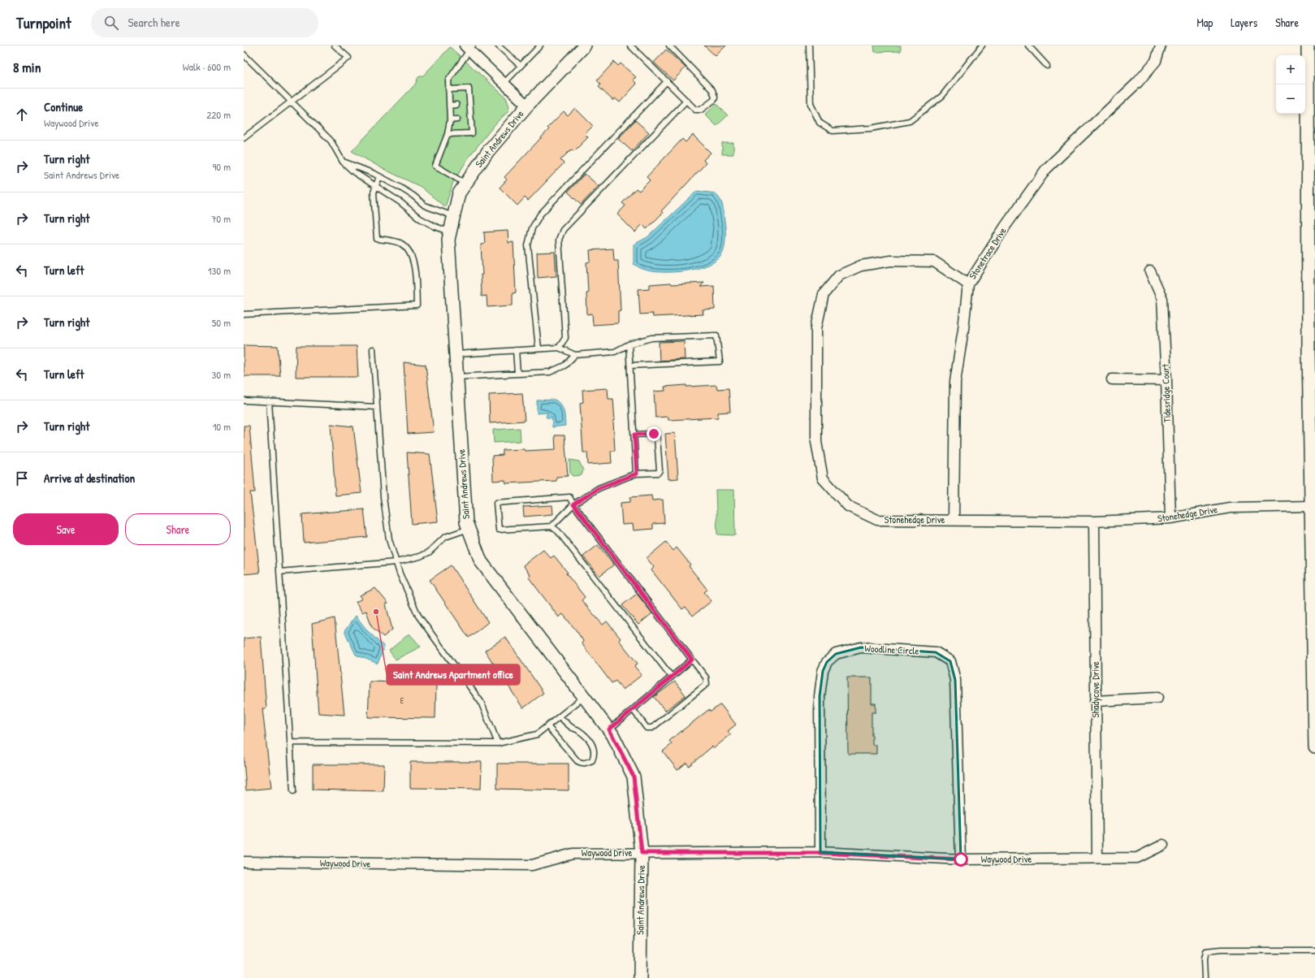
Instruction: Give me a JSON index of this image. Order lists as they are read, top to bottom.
{
  "streets": {
    "street": [
      "Saint Andrews Drive",
      "Stonetrace Drive",
      "Tidesridge Court",
      "Stonehedge Drive",
      "Woodline Circle",
      "Shadycove Drive",
      "Waywood Drive"
    ]
  },
  "crossings": [
    ["Saint Andrews Drive", "Waywood Drive"],
    ["Stonetrace Drive", "Stonehedge Drive"],
    ["Tidesridge Court", "Stonehedge Drive"],
    ["Stonehedge Drive", "Shadycove Drive"],
    ["Woodline Circle", "Waywood Drive"],
    ["Shadycove Drive", "Waywood Drive"]
  ],
  "places": ["Saint Andrews Apartment office"],
  "house_numbers": ["E"],
  "page": {
    "header": "Turnpoint",
    "search": "Search here",
    "nav": ["Map", "Layers", "Share"],
    "heading": ["8 min", "Walk · 600 m"],
    "map_buttons": ["+", "−"],
    "list": [
      ["Continue", "Waywood Drive", "220 m"],
      ["Turn right", "Saint Andrews Drive", "90 m"],
      ["Turn right", "70 m"],
      ["Turn left", "130 m"],
      ["Turn right", "50 m"],
      ["Turn left", "30 m"],
      ["Turn right", "10 m"],
      "Arrive at destination"
    ],
    "buttons": ["Save", "Share"]
  }
}
